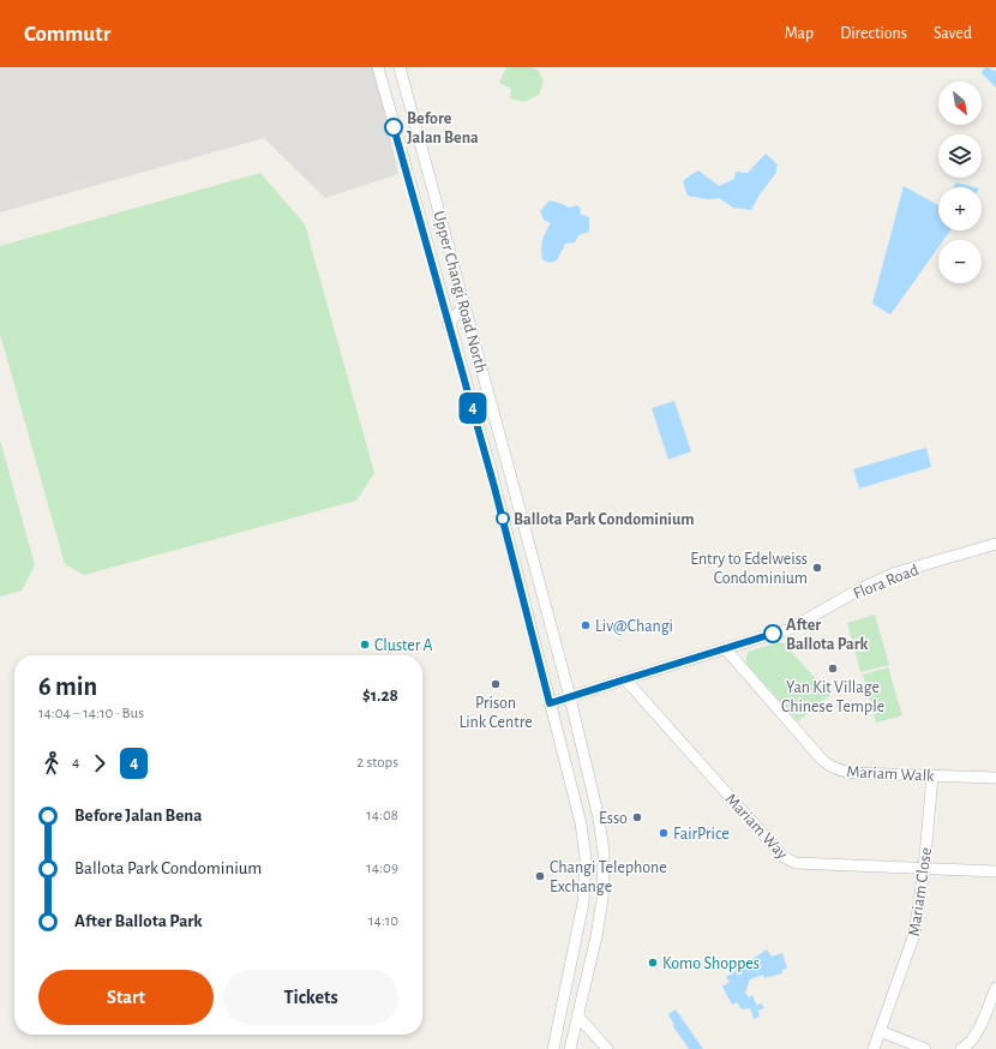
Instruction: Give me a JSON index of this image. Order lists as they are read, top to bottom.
{
  "streets": {
    "street": [
      "Upper Changi Road North",
      "Flora Road",
      "Mariam Walk",
      "Mariam Way",
      "Mariam Close"
    ]
  },
  "crossings": [
    ["Flora Road", "Mariam Walk"],
    ["Mariam Walk", "Mariam Close"],
    ["Mariam Way", "Mariam Close"]
  ],
  "places": [
    "Before Jalan Bena",
    "Ballota Park Condominium",
    "Entry to Edelweiss Condominium",
    "Liv@Changi",
    "After Ballota Park",
    "Cluster A",
    "Yan Kit Village Chinese Temple",
    "Prison Link Centre",
    "Esso",
    "FairPrice",
    "Changi Telephone Exchange",
    "Komo Shoppes"
  ],
  "lines": ["bus line 4"],
  "north": "bottom right",
  "page": {
    "header": "Commutr",
    "nav": ["Map", "Directions", "Saved"],
    "on_map": "4",
    "map_buttons": ["+", "−"],
    "heading": ["6 min", "14:04 – 14:10 · Bus", "$1.28"],
    "legs": ["4", "4", "2 stops"],
    "list": [
      {
        "name": "Before Jalan Bena",
        "value": "14:08"
      },
      {
        "name": "Ballota Park Condominium",
        "value": "14:09"
      },
      {
        "name": "After Ballota Park",
        "value": "14:10"
      }
    ],
    "buttons": ["Start", "Tickets"]
  }
}
